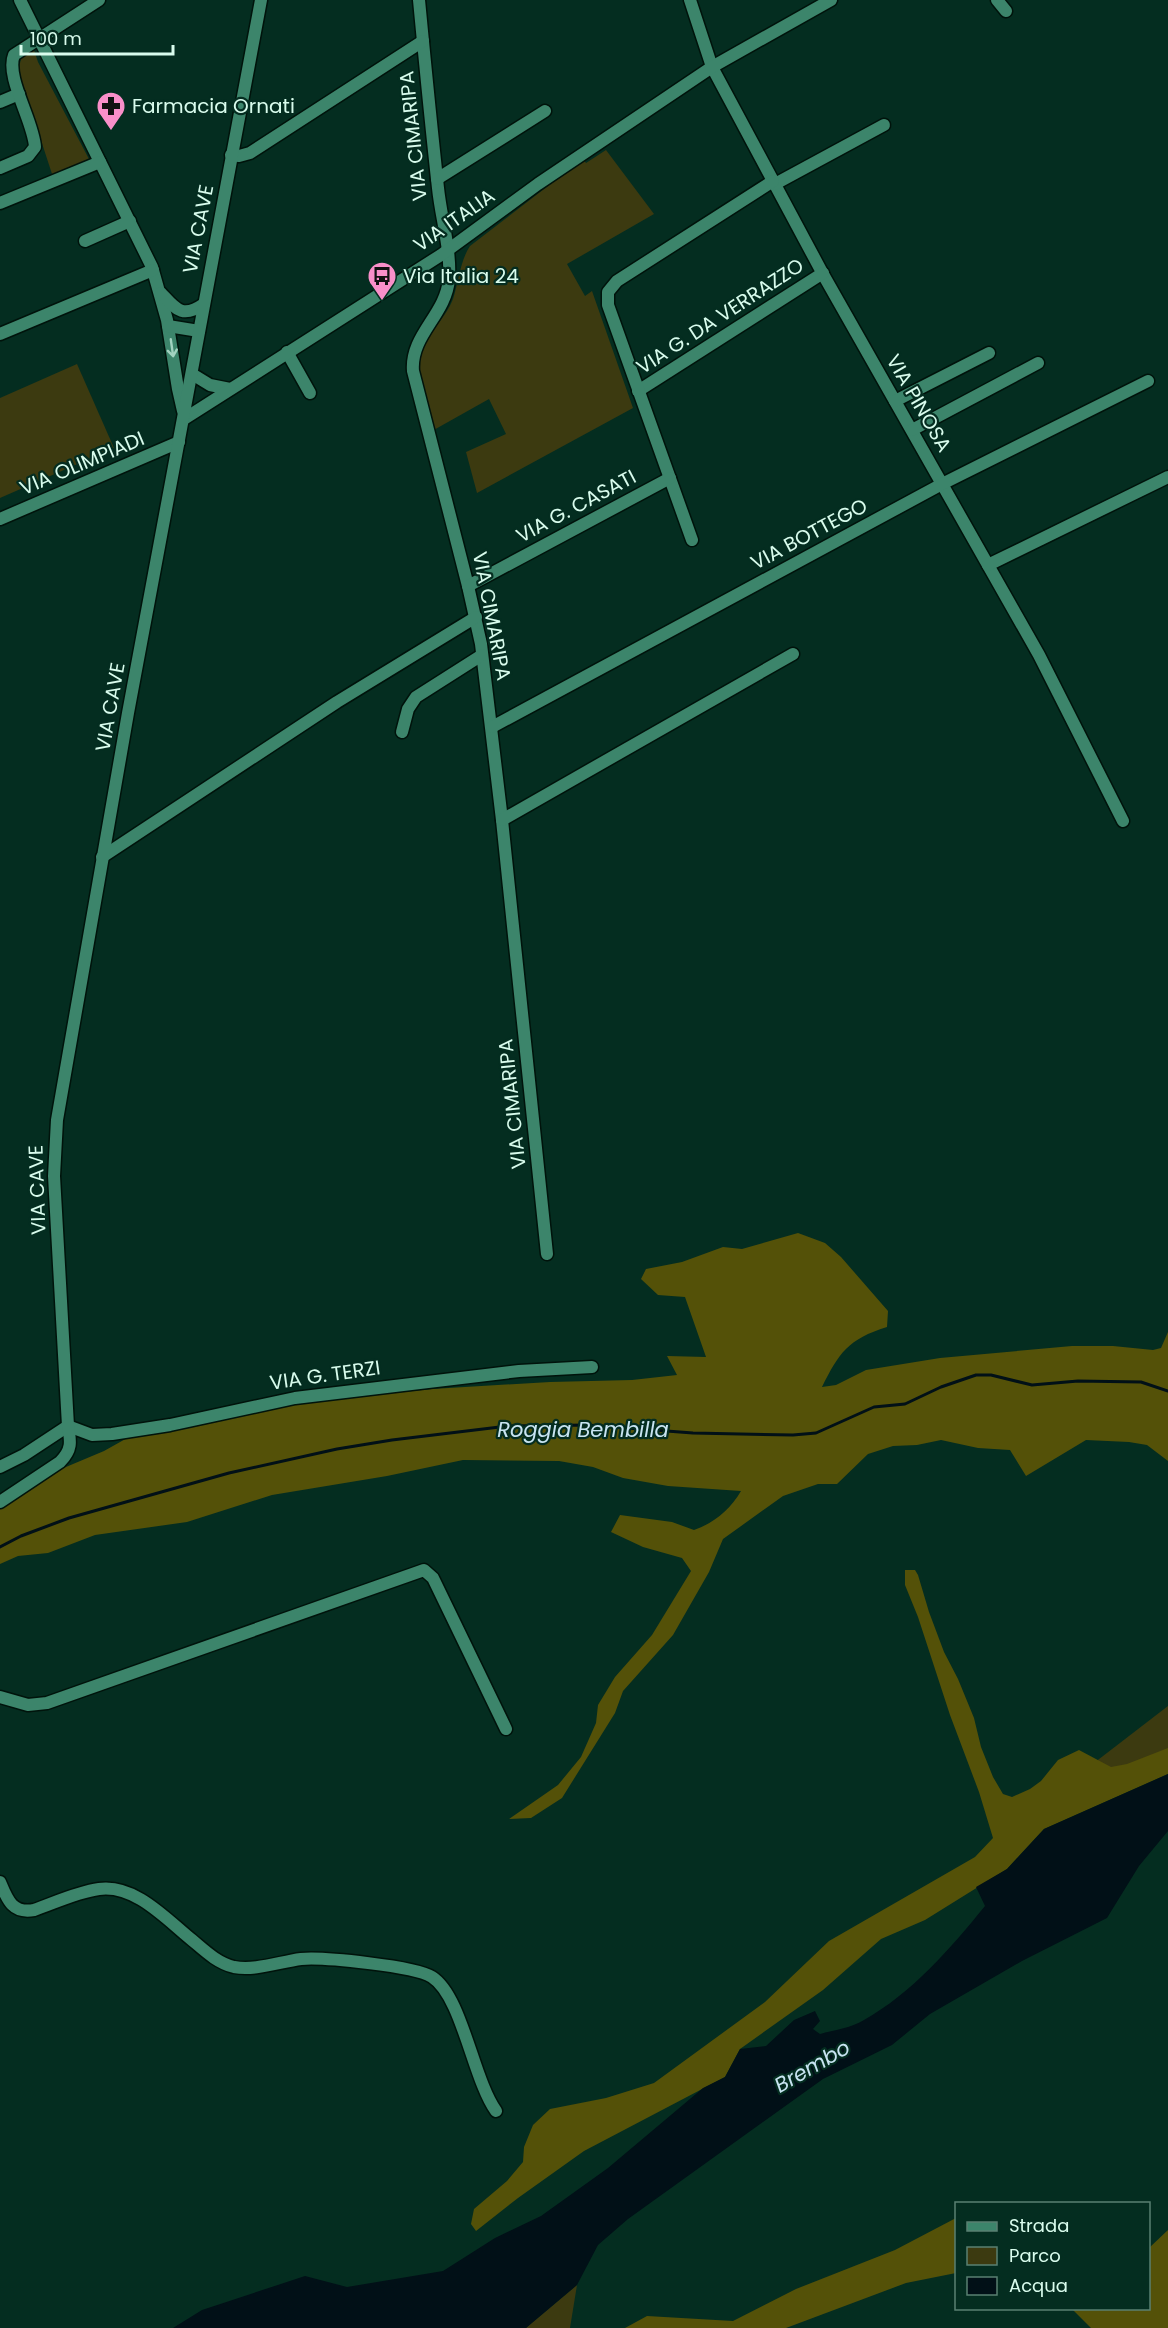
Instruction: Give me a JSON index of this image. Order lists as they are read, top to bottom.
{
  "streets": {
    "street": [
      "VIA CIMARIPA",
      "VIA ITALIA",
      "VIA CAVE",
      "VIA G. DA VERRAZZO",
      "VIA PINOSA",
      "VIA OLIMPIADI",
      "VIA G. CASATI",
      "VIA BOTTEGO",
      "VIA G. TERZI"
    ]
  },
  "crossings": [
    ["VIA CIMARIPA", "VIA ITALIA"],
    ["VIA CIMARIPA", "VIA G. CASATI"],
    ["VIA CIMARIPA", "VIA BOTTEGO"],
    ["VIA ITALIA", "VIA CAVE"],
    ["VIA ITALIA", "VIA PINOSA"],
    ["VIA CAVE", "VIA OLIMPIADI"],
    ["VIA CAVE", "VIA G. TERZI"],
    ["VIA G. DA VERRAZZO", "VIA PINOSA"],
    ["VIA PINOSA", "VIA BOTTEGO"]
  ],
  "water": ["Roggia Bembilla", "Brembo"],
  "places": {
    "pharmacy": ["Farmacia Ornati"],
    "bus stop": ["Via Italia 24"]
  },
  "legend": ["Strada", "Parco", "Acqua"],
  "scale_bar": "100 m"
}
